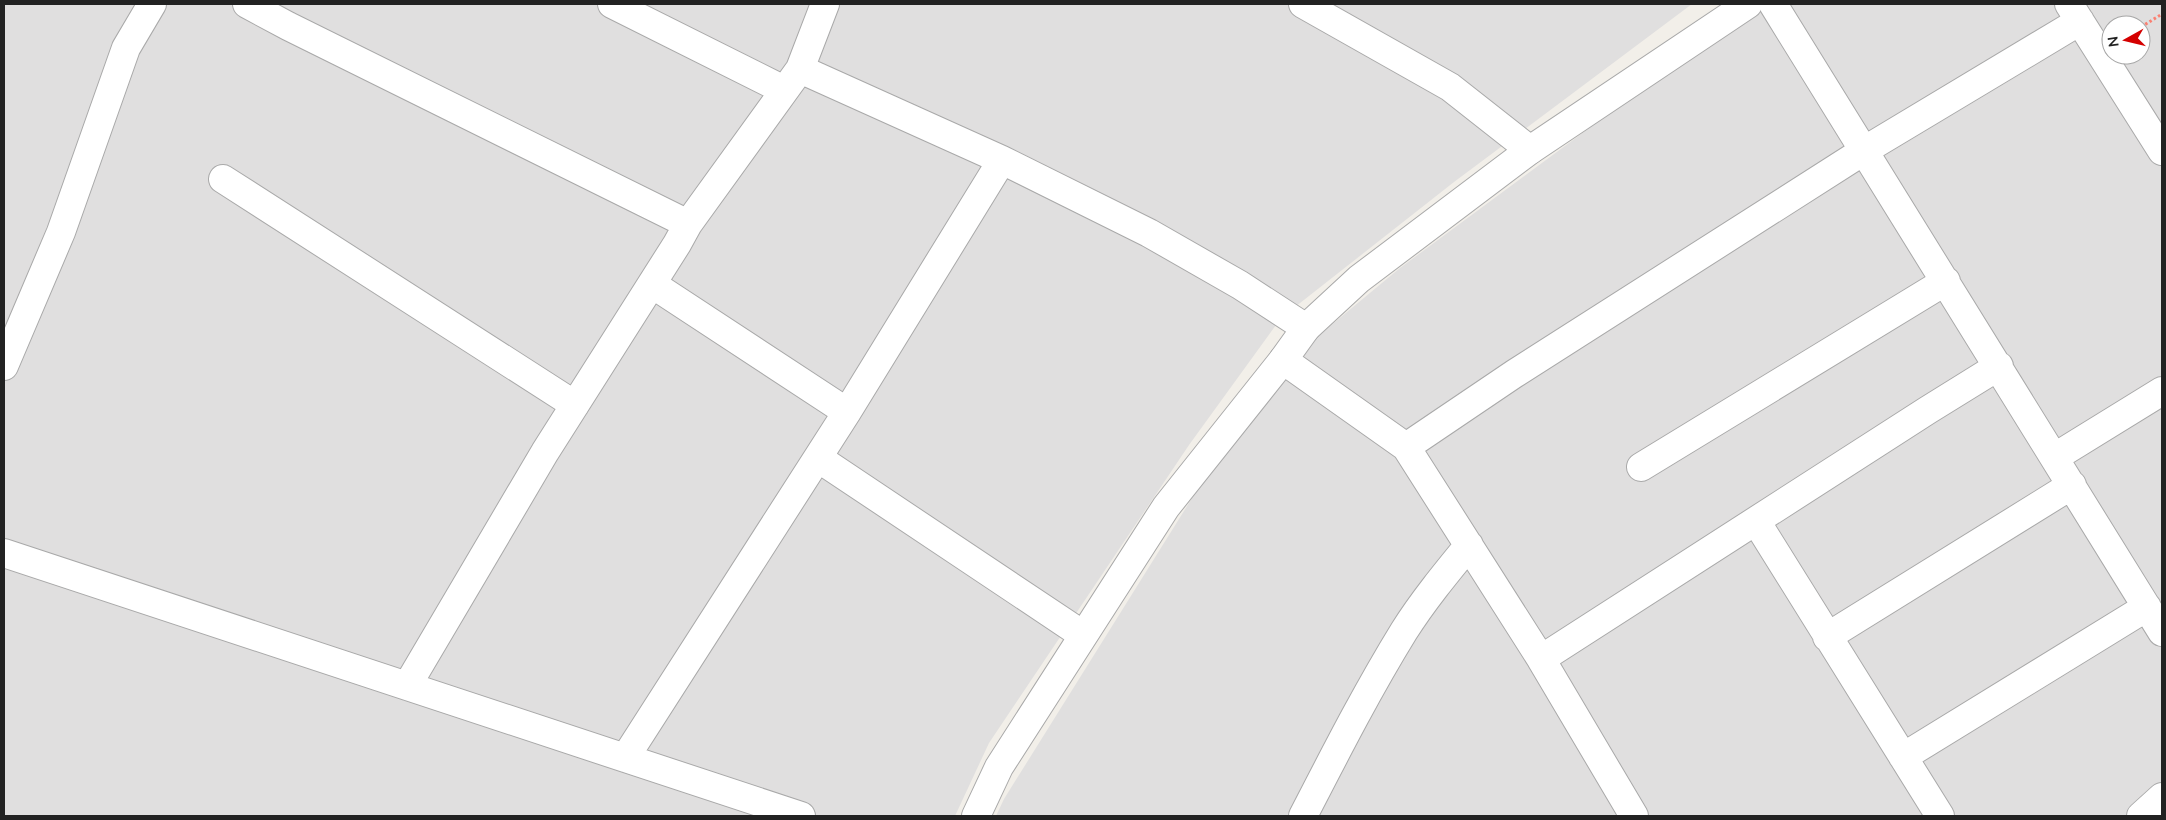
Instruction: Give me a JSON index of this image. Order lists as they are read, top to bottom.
{
  "north": "left"
}
